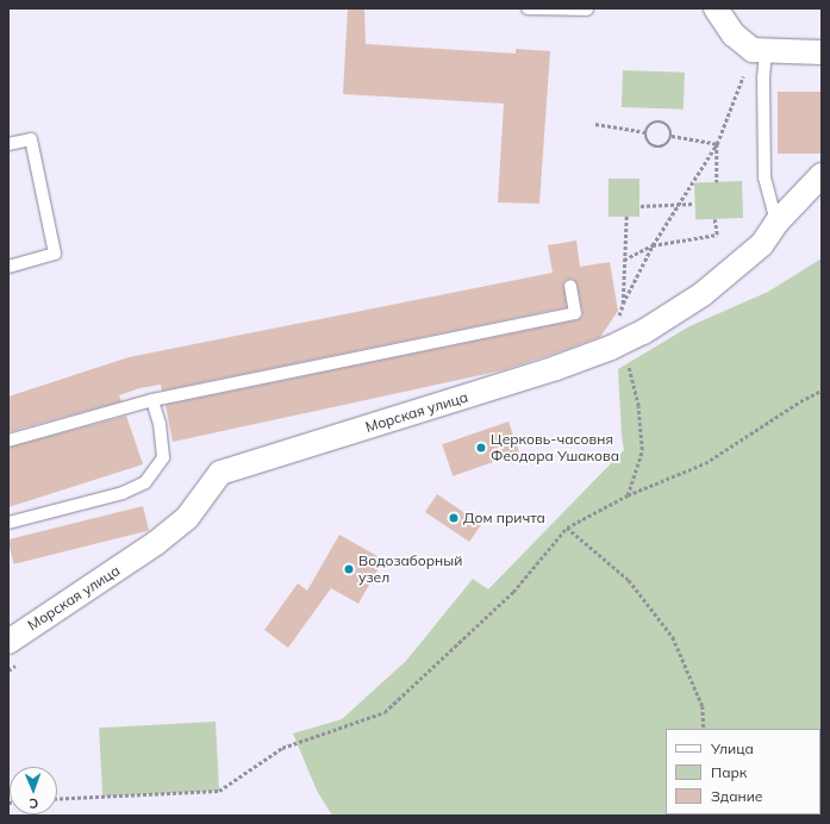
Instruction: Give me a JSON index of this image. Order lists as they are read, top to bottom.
{
  "streets": {
    "street": ["Морская улица"]
  },
  "places": ["Церковь-часовня Феодора Ушакова", "Дом причта", "Водозаборный узел"],
  "legend": ["Улица", "Парк", "Здание"],
  "north": "bottom"
}
